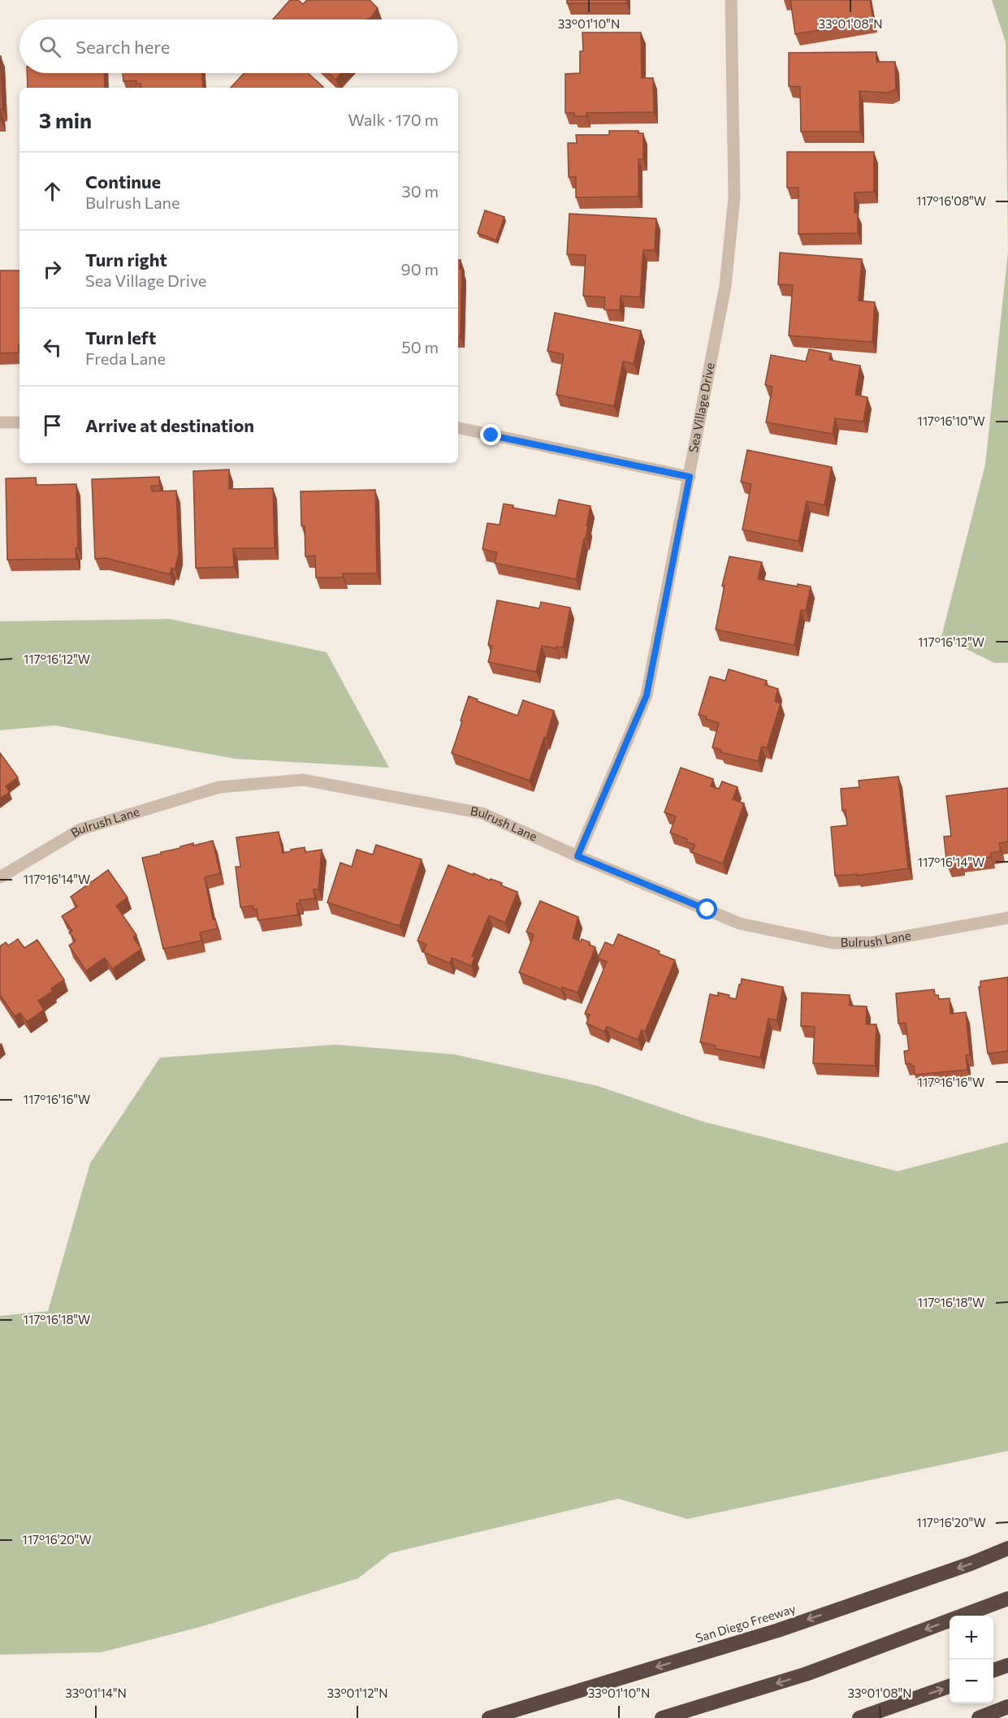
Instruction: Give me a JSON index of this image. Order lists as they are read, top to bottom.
{
  "streets": {
    "highway": ["San Diego Freeway"],
    "street": ["Sea Village Drive", "Bulrush Lane"]
  },
  "crossings": [
    ["Sea Village Drive", "Bulrush Lane"]
  ],
  "page": {
    "search": "Search here",
    "heading": ["3 min", "Walk · 170 m"],
    "list": [
      ["Continue", "Bulrush Lane", "30 m"],
      ["Turn right", "Sea Village Drive", "90 m"],
      ["Turn left", "Freda Lane", "50 m"],
      "Arrive at destination"
    ],
    "map_buttons": ["+", "−"]
  },
  "coordinates": [
    "33°01'10\"N",
    "33°01'08\"N",
    "117°16'08\"W",
    "117°16'10\"W",
    "117°16'12\"W",
    "117°16'14\"W",
    "117°16'16\"W",
    "117°16'18\"W",
    "117°16'20\"W",
    "33°01'14\"N",
    "33°01'12\"N"
  ]
}
